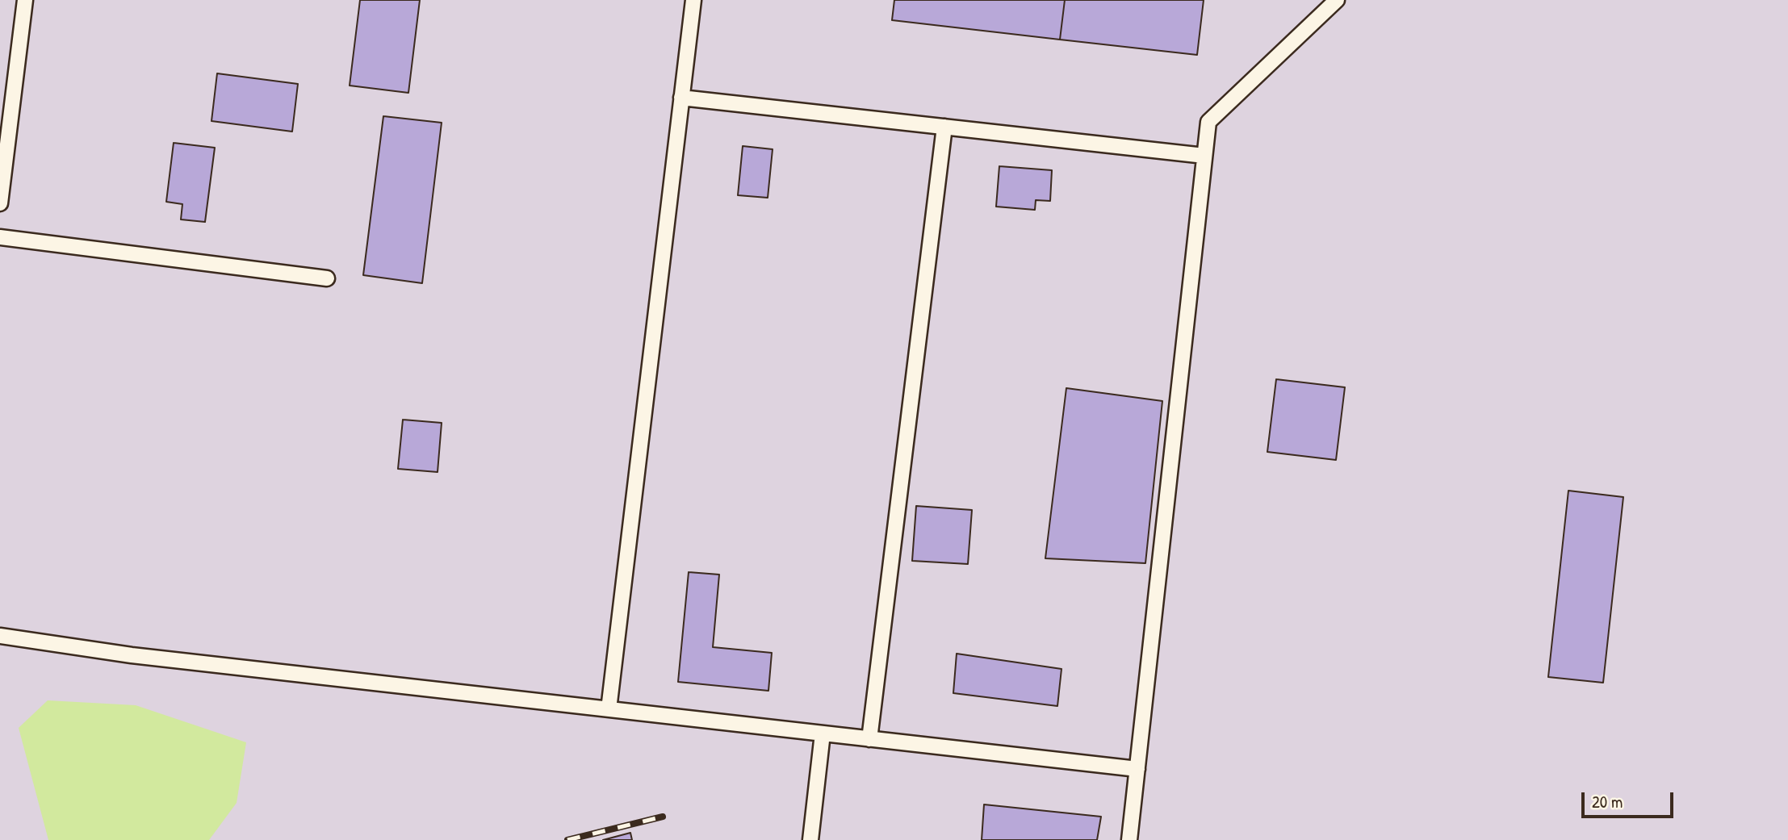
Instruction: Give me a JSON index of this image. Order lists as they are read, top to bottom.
{
  "scale_bar": "20 m"
}
